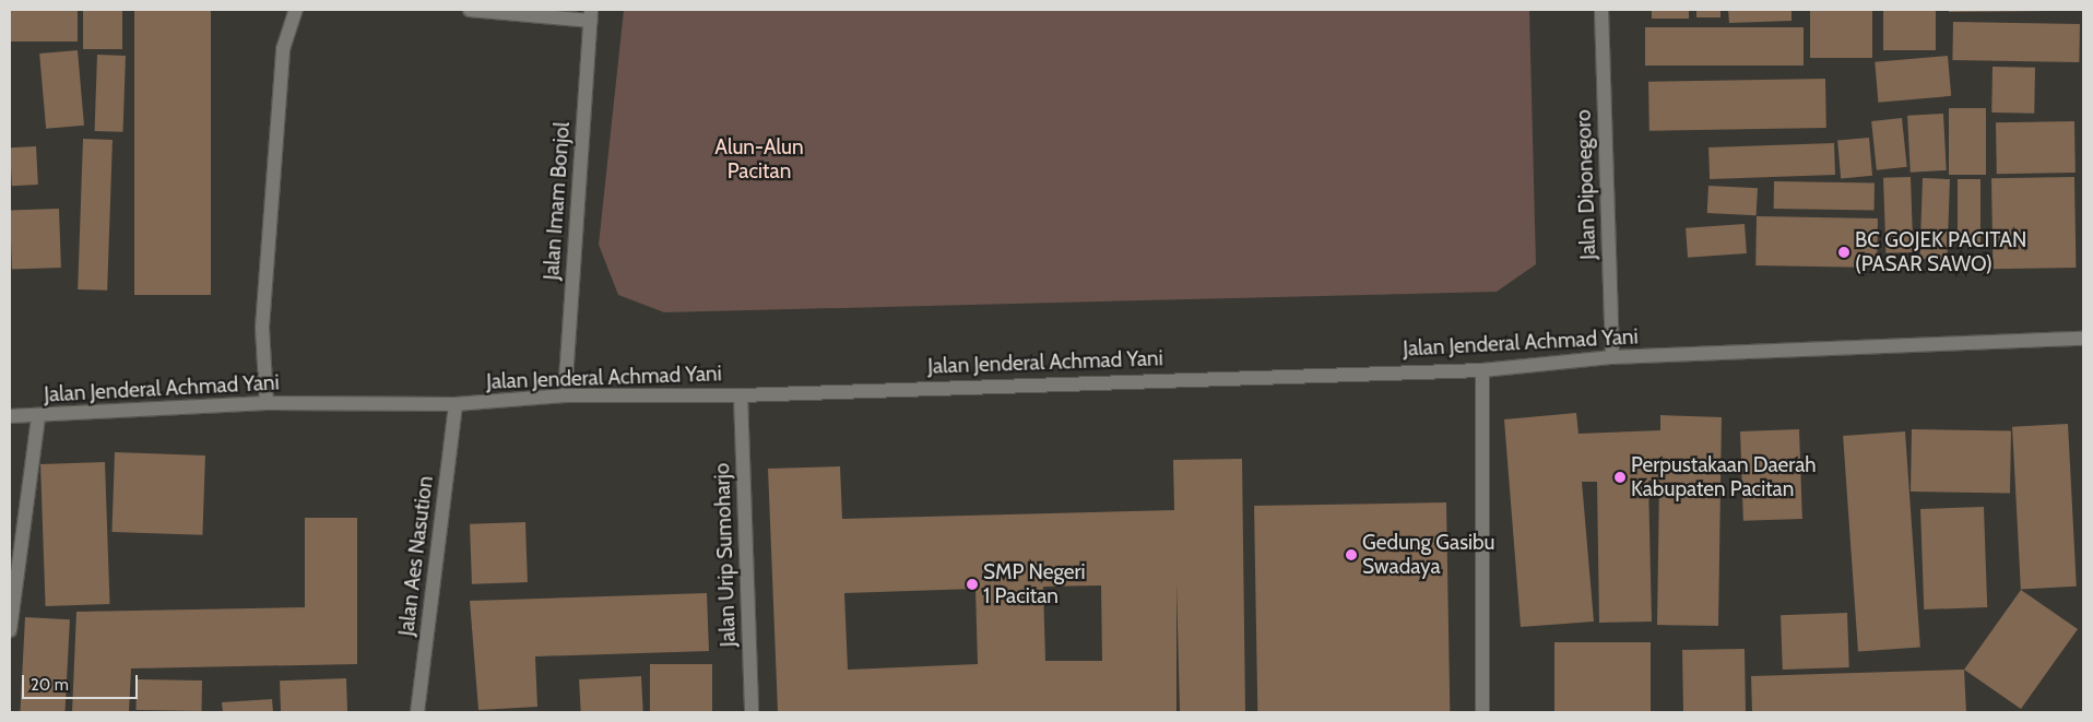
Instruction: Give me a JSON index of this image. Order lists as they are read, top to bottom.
{
  "streets": {
    "main road": [
      "Jalan Diponegoro",
      "Jalan Imam Bonjol",
      "Jalan Jenderal Achmad Yani",
      "Jalan Urip Sumoharjo",
      "Jalan Aes Nasution"
    ]
  },
  "crossings": [
    ["Jalan Diponegoro", "Jalan Jenderal Achmad Yani"],
    ["Jalan Imam Bonjol", "Jalan Jenderal Achmad Yani"],
    ["Jalan Jenderal Achmad Yani", "Jalan Urip Sumoharjo"],
    ["Jalan Jenderal Achmad Yani", "Jalan Aes Nasution"]
  ],
  "parks": ["Alun-Alun Pacitan"],
  "places": [
    "BC GOJEK PACITAN (PASAR SAWO)",
    "Perpustakaan Daerah Kabupaten Pacitan",
    "Gedung Gasibu Swadaya",
    "SMP Negeri 1 Pacitan"
  ],
  "scale_bar": "20 m"
}
